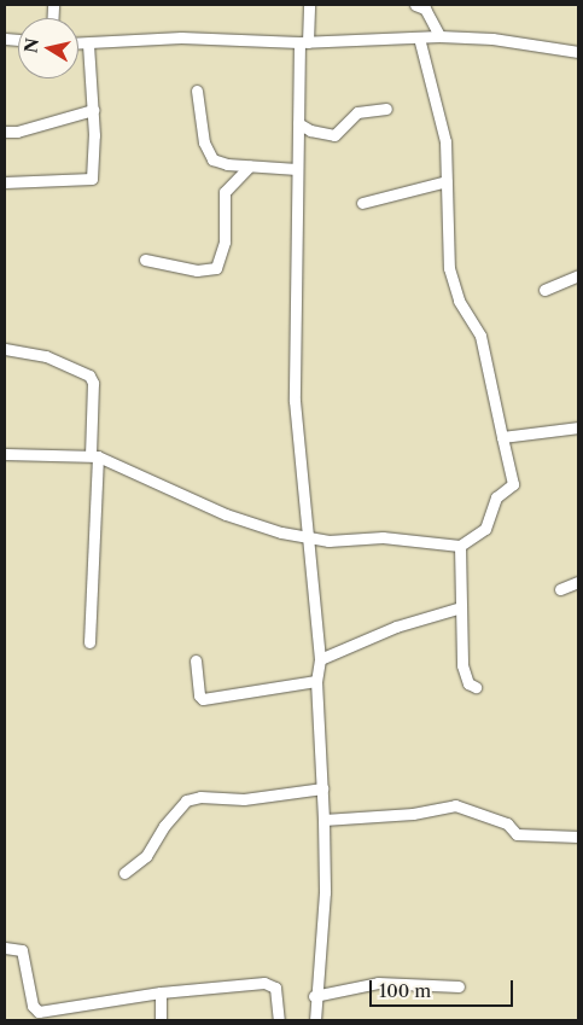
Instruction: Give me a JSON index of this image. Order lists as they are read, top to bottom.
{
  "scale_bar": "100 m",
  "north": "left"
}
